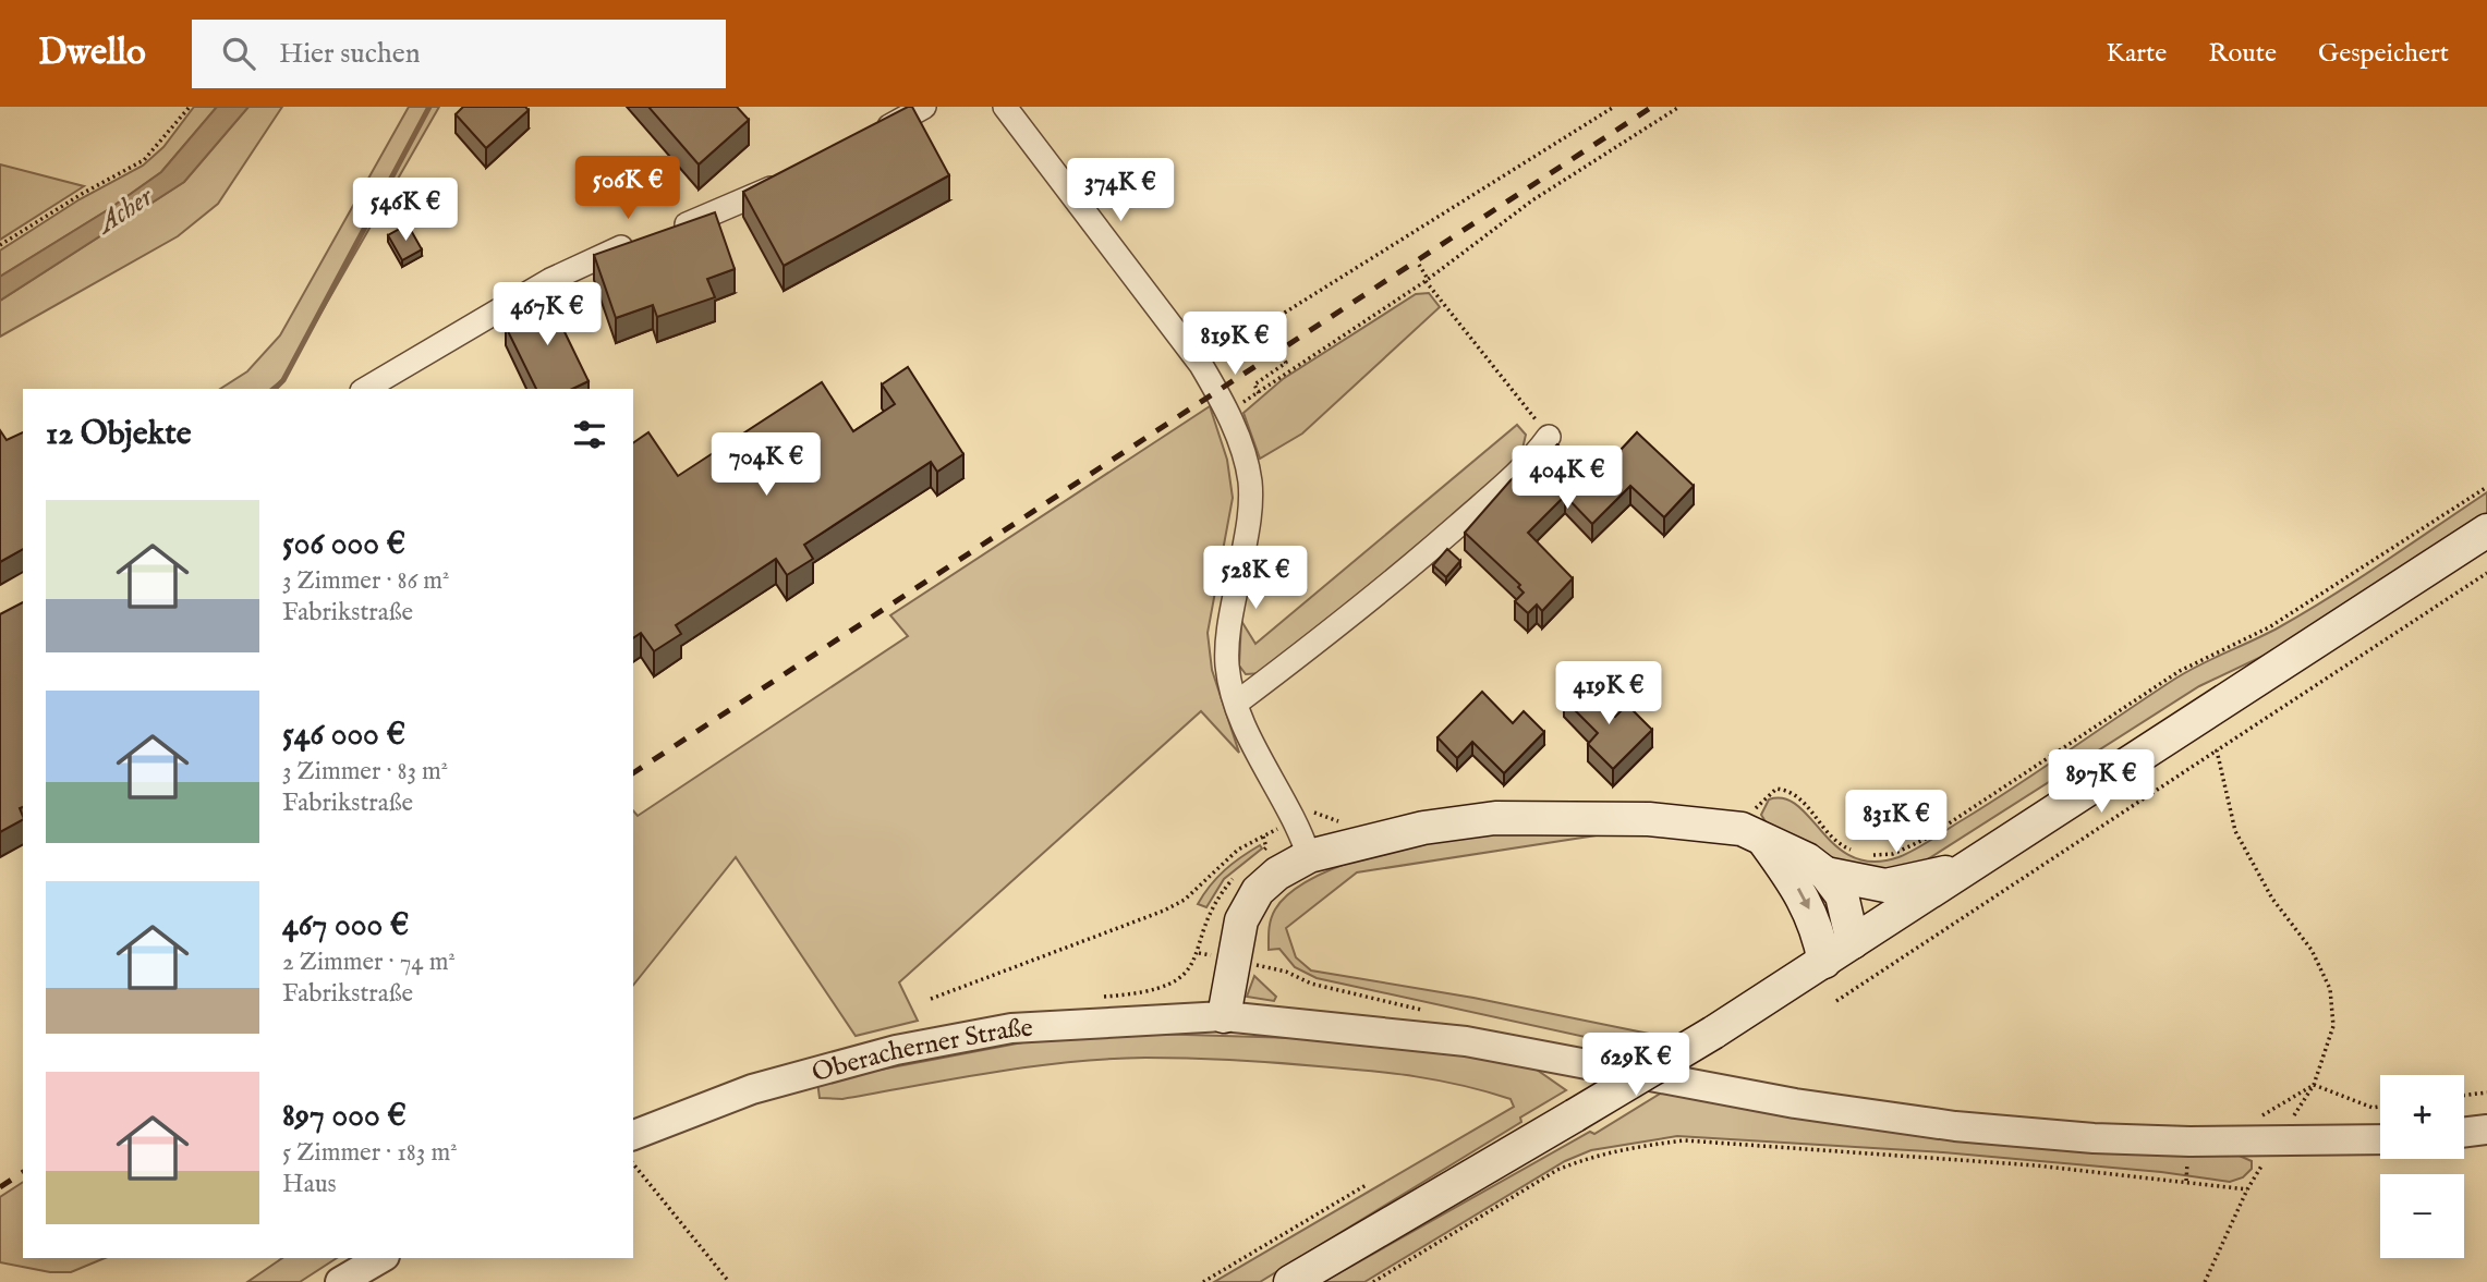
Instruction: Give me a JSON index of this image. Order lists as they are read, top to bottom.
{
  "streets": {
    "street": ["Oberacherner Straße"]
  },
  "water": ["Acher"],
  "page": {
    "header": "Dwello",
    "search": "Hier suchen",
    "nav": ["Karte", "Route", "Gespeichert"],
    "price": [
      "506K €",
      "374K €",
      "546K €",
      "467K €",
      "819K €",
      "704K €",
      "404K €",
      "528K €",
      "419K €",
      "897K €",
      "831K €",
      "629K €"
    ],
    "heading": "12 Objekte",
    "list": [
      {
        "name": "506 000 €",
        "note": "3 Zimmer · 86 m² · Fabrikstraße"
      },
      {
        "name": "546 000 €",
        "note": "3 Zimmer · 83 m² · Fabrikstraße"
      },
      {
        "name": "467 000 €",
        "note": "2 Zimmer · 74 m² · Fabrikstraße"
      },
      {
        "name": "897 000 €",
        "note": "5 Zimmer · 183 m² · Haus"
      }
    ],
    "map_buttons": ["+", "−"]
  }
}
